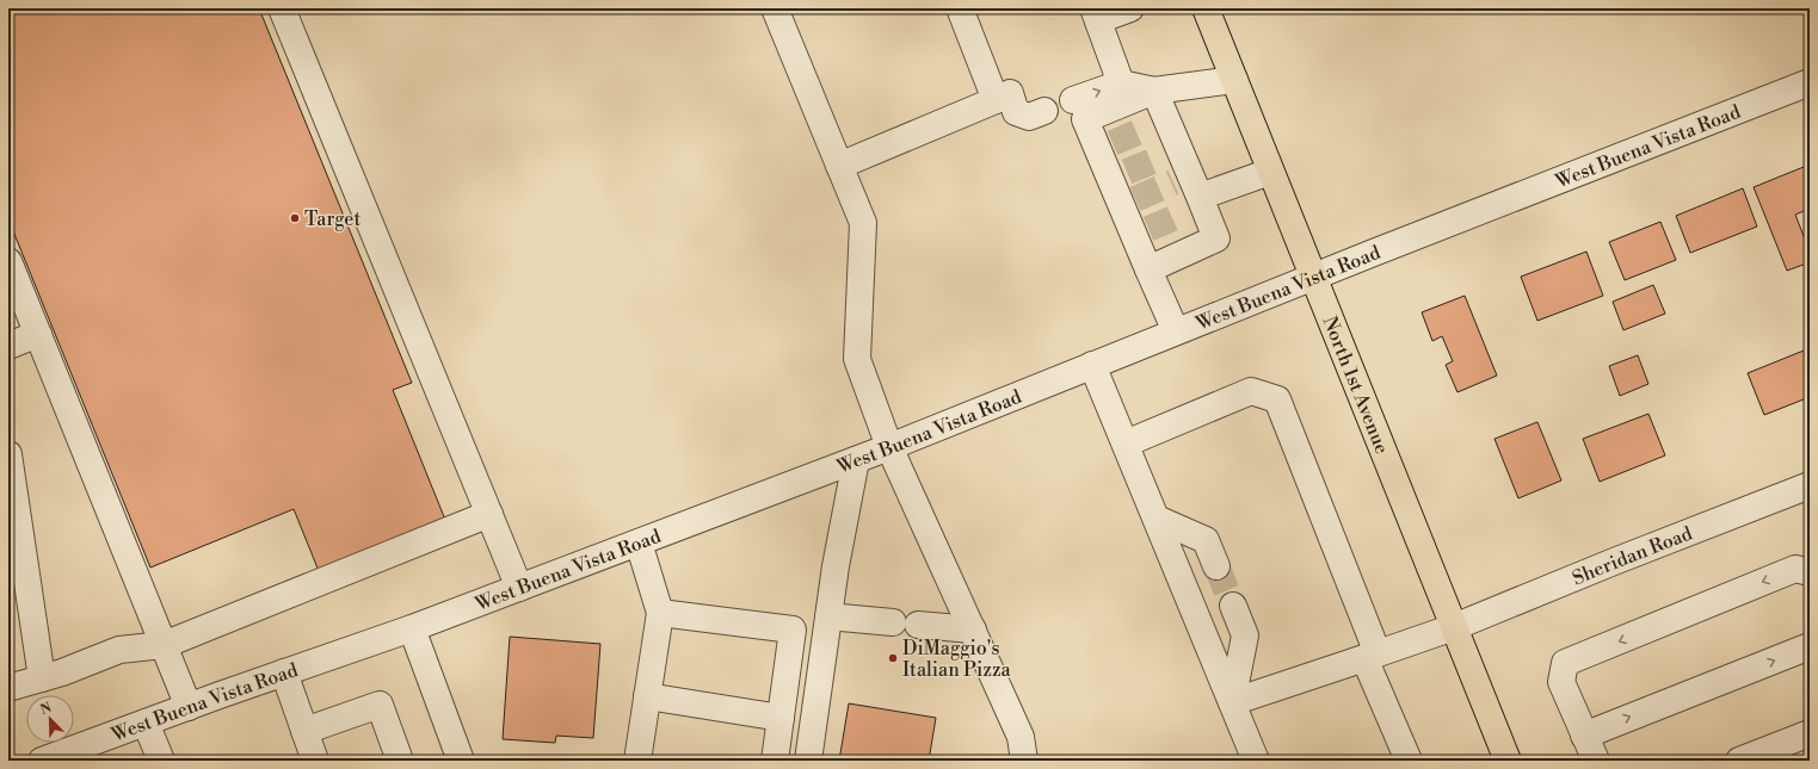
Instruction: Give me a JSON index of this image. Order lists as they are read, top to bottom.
{
  "streets": {
    "main road": ["North 1st Avenue"],
    "street": ["West Buena Vista Road", "Sheridan Road"]
  },
  "crossings": [
    ["West Buena Vista Road", "North 1st Avenue"],
    ["North 1st Avenue", "Sheridan Road"]
  ],
  "places": ["Target", "DiMaggio's Italian Pizza"],
  "north": "top left"
}
